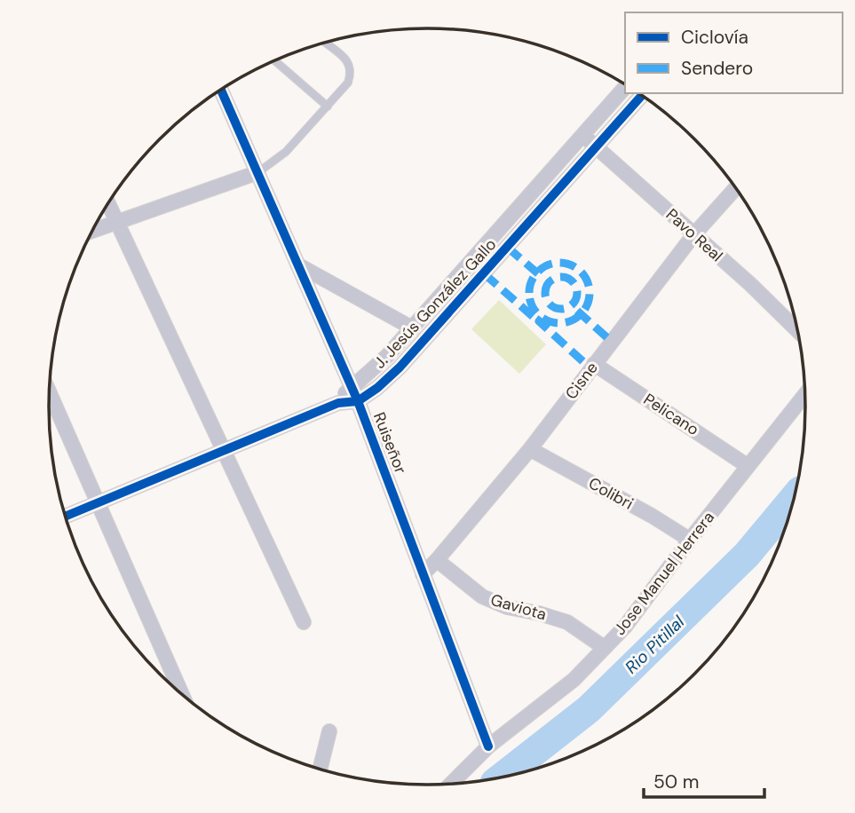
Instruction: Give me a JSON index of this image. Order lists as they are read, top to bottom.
{
  "streets": {
    "street": [
      "Pavo Real",
      "J. Jesús González Gallo",
      "Cisne",
      "Pelicano",
      "Ruiseñor",
      "Colibri",
      "Jose Manuel Herrera",
      "Gaviota"
    ]
  },
  "crossings": [
    ["Pavo Real", "J. Jesús González Gallo"],
    ["Pavo Real", "Cisne"],
    ["J. Jesús González Gallo", "Ruiseñor"],
    ["Cisne", "Pelicano"],
    ["Cisne", "Ruiseñor"],
    ["Cisne", "Colibri"],
    ["Cisne", "Gaviota"],
    ["Pelicano", "Jose Manuel Herrera"],
    ["Ruiseñor", "Jose Manuel Herrera"],
    ["Colibri", "Jose Manuel Herrera"],
    ["Jose Manuel Herrera", "Gaviota"]
  ],
  "water": ["Rio Pitillal"],
  "legend": ["Ciclovía", "Sendero"],
  "scale_bar": "50 m"
}
